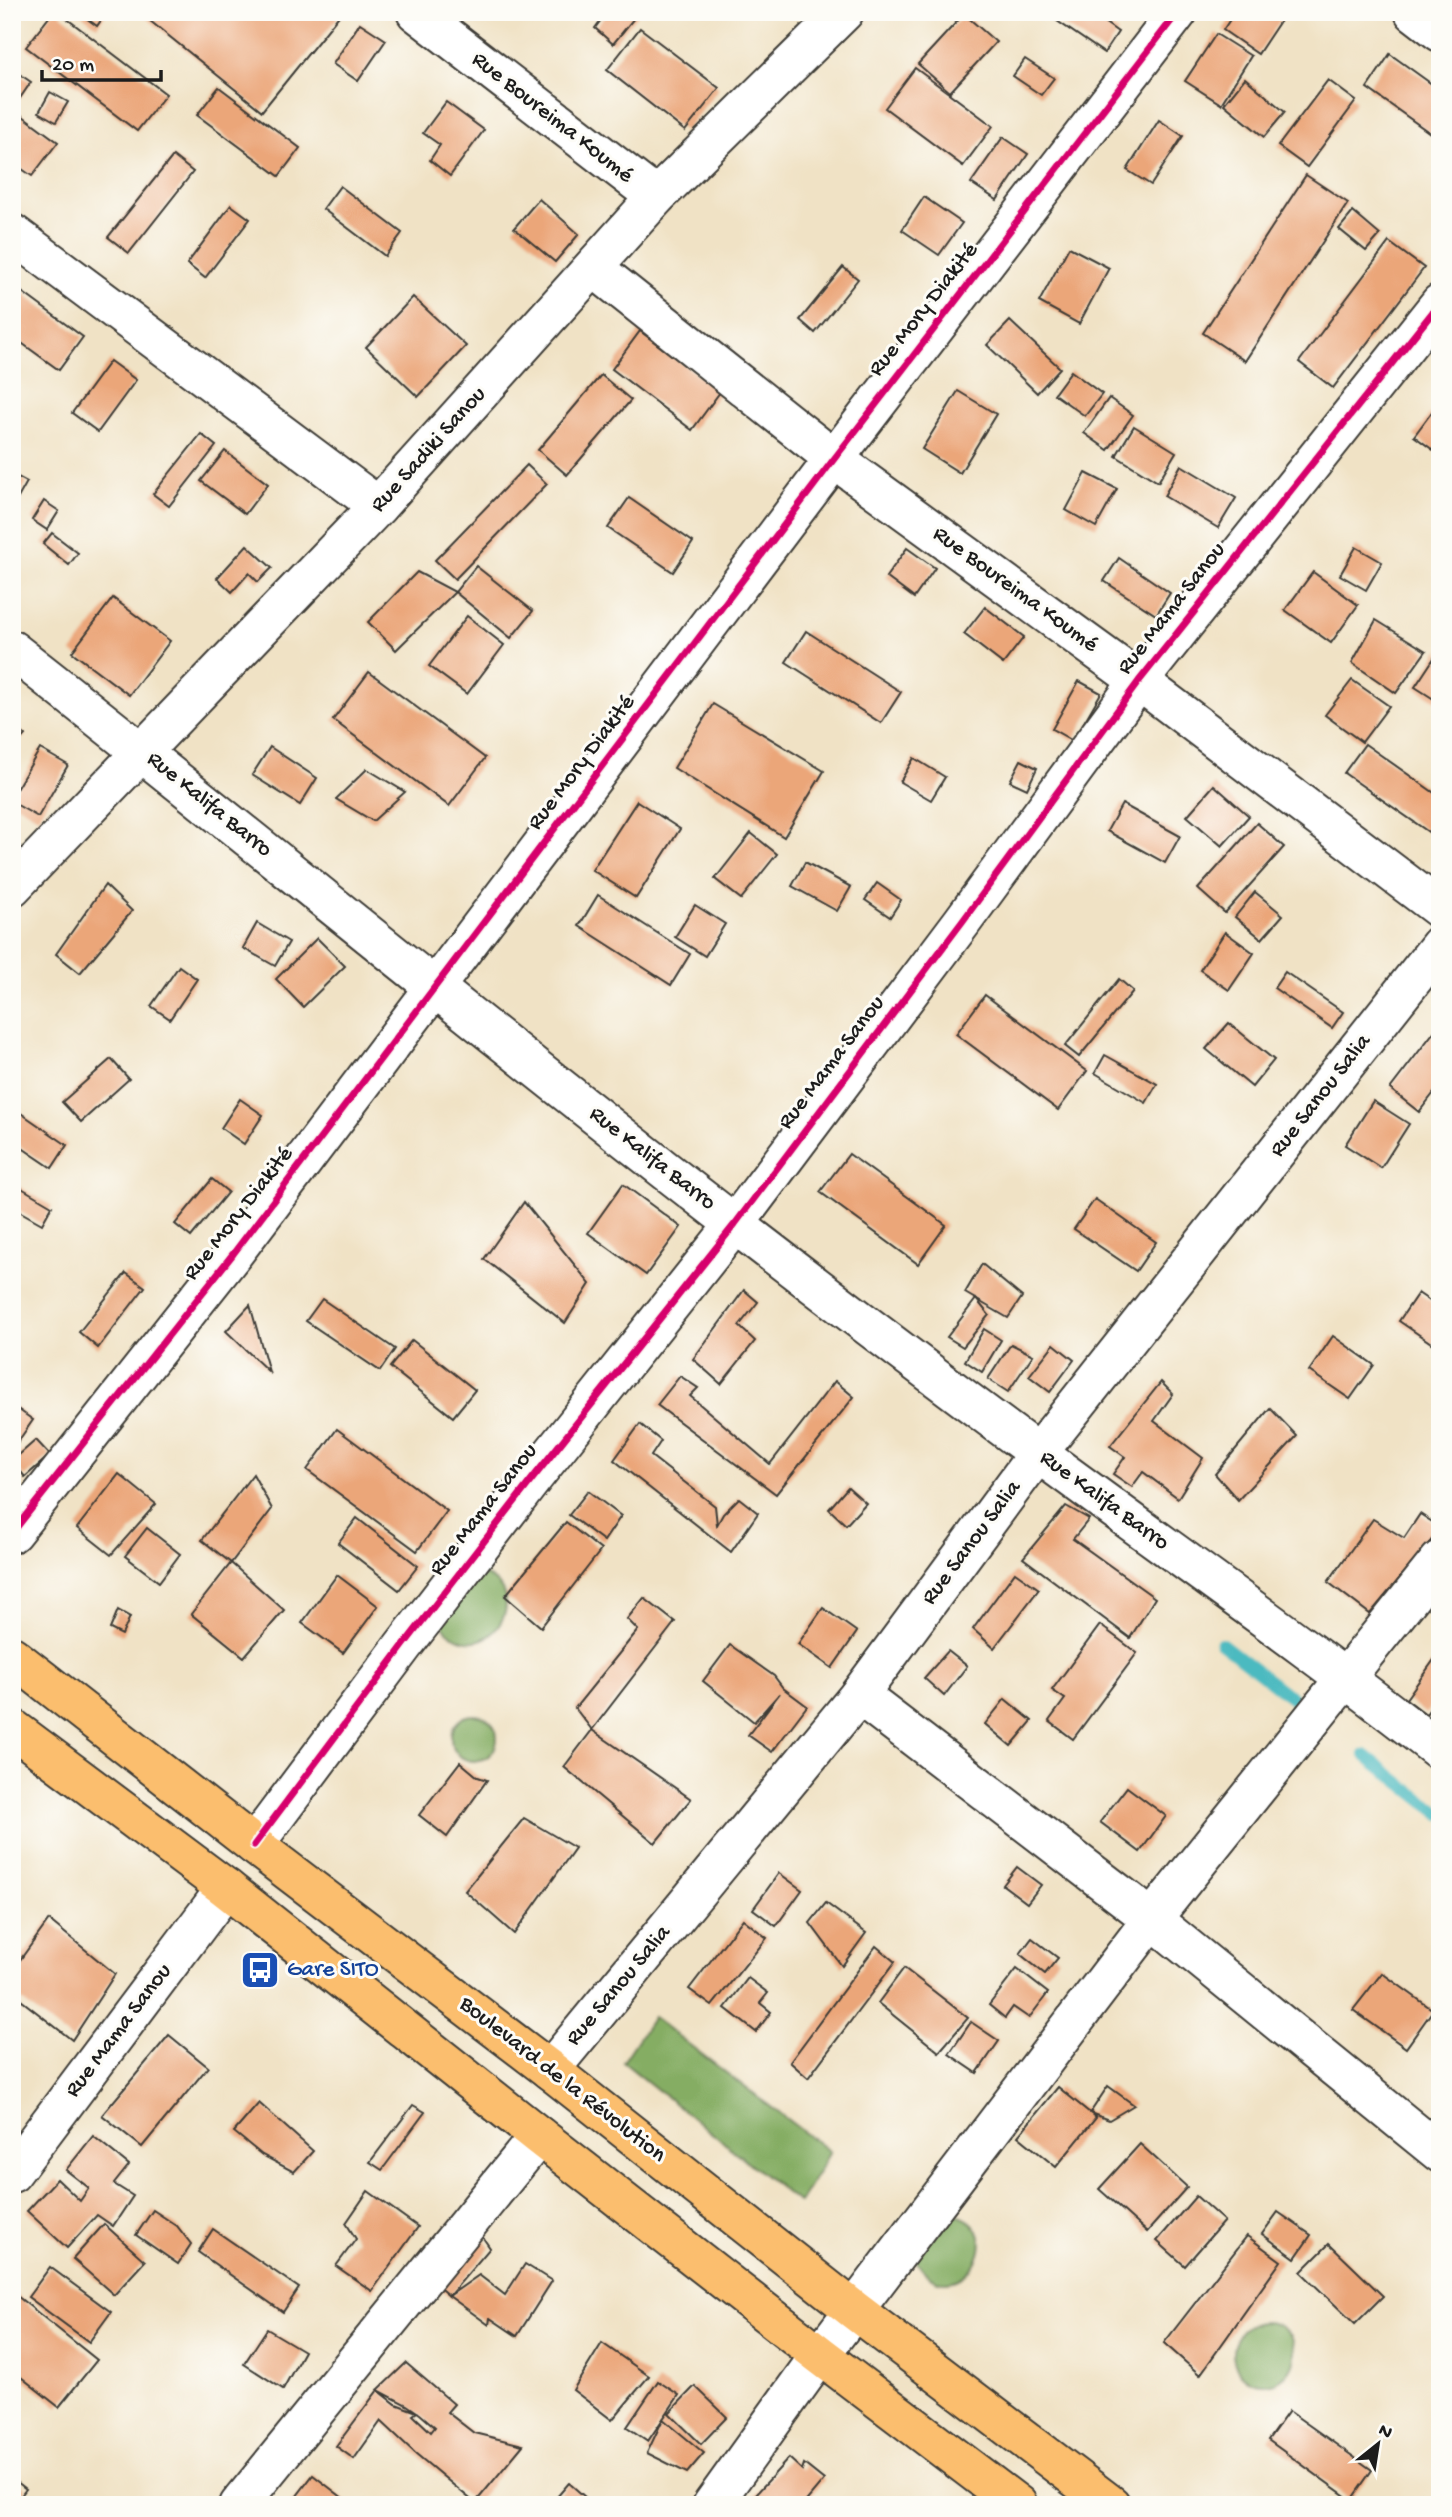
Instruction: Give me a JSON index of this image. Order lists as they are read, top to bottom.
{
  "streets": {
    "main road": ["Boulevard de la Révolution"],
    "street": [
      "Rue Boureima Koumé",
      "Rue Mory Diakité",
      "Rue Sadiki Sanou",
      "Rue Mama Sanou",
      "Rue Kalifa Barro",
      "Rue Sanou Salia"
    ]
  },
  "crossings": [
    ["Rue Boureima Koumé", "Rue Mory Diakité"],
    ["Rue Boureima Koumé", "Rue Sadiki Sanou"],
    ["Rue Boureima Koumé", "Rue Mama Sanou"],
    ["Rue Mory Diakité", "Rue Kalifa Barro"],
    ["Rue Sadiki Sanou", "Rue Kalifa Barro"],
    ["Rue Mama Sanou", "Rue Kalifa Barro"],
    ["Rue Mama Sanou", "Boulevard de la Révolution"],
    ["Rue Kalifa Barro", "Rue Sanou Salia"],
    ["Rue Sanou Salia", "Boulevard de la Révolution"]
  ],
  "places": {
    "bus stop": ["Gare SITO"]
  },
  "scale_bar": "20 m",
  "north": "top right"
}
